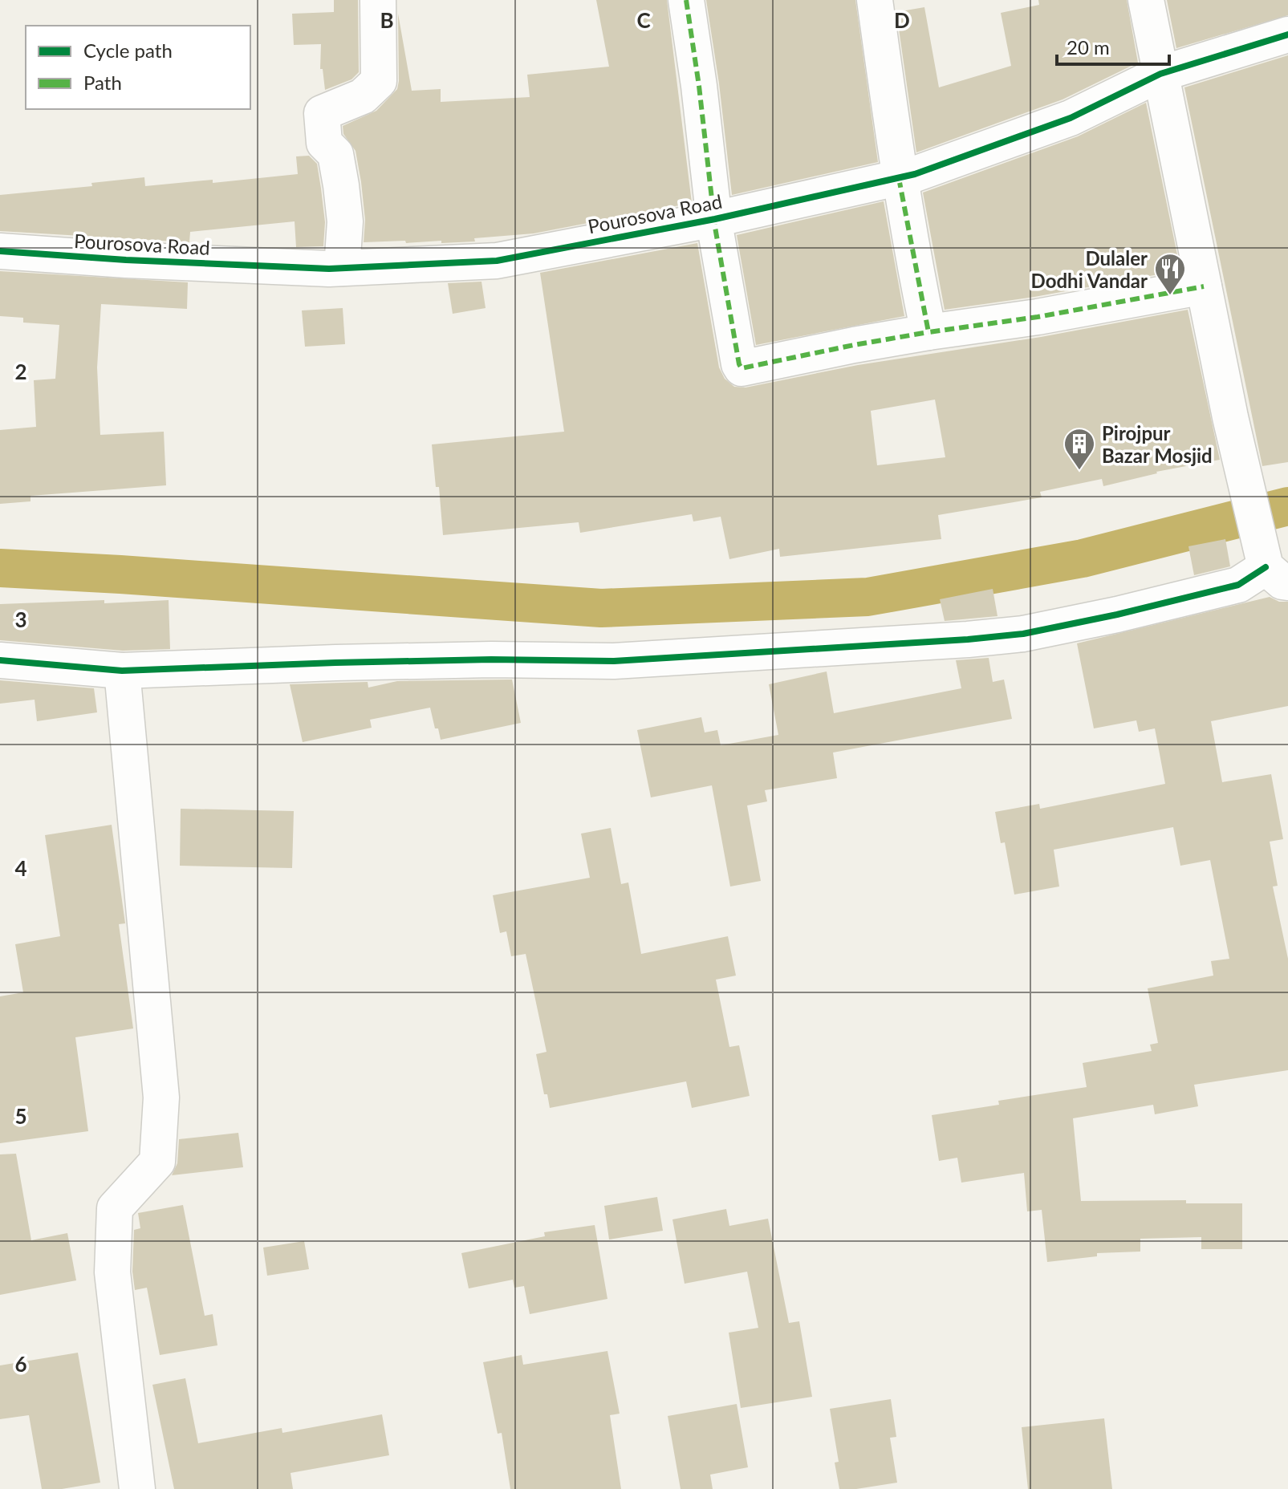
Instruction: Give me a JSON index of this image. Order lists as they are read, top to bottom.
{
  "streets": {
    "street": ["Pourosova Road"]
  },
  "places": {
    "restaurant": ["Dulaler Dodhi Vandar"],
    "building": ["Pirojpur Bazar Mosjid"]
  },
  "legend": ["Cycle path", "Path"],
  "scale_bar": "20 m",
  "grid": {
    "columns": ["B", "C", "D"],
    "rows": [
      "2",
      "3",
      "4",
      "5",
      "6"
    ]
  }
}
